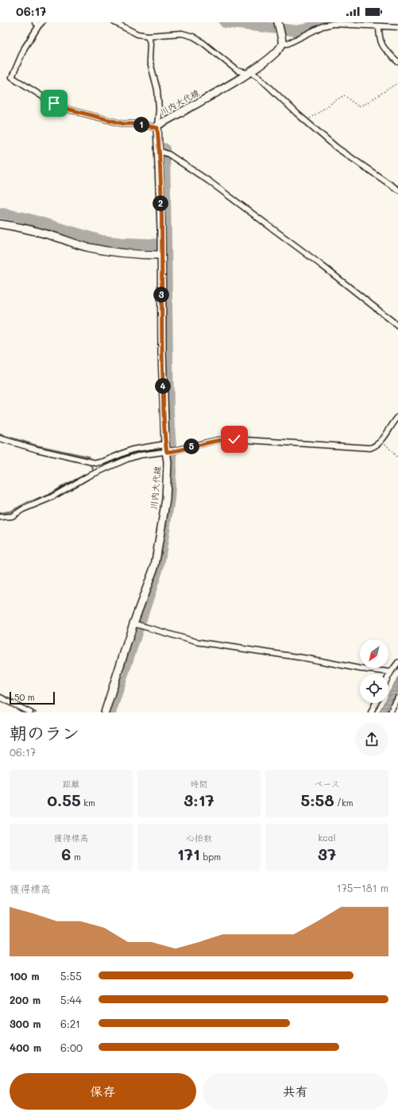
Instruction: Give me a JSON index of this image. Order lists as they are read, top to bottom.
{
  "streets": {
    "main road": ["川内大代線"]
  },
  "scale_bar": "50 m",
  "north": "bottom left",
  "page": {
    "status": "06:17",
    "pins": [
      "1",
      "2",
      "3",
      "4",
      "5"
    ],
    "scale": "50 m",
    "heading": ["朝のラン", "06:17"],
    "stats": [
      ["距離", "0.55 km"],
      ["時間", "3:17"],
      ["ペース", "5:58 /km"],
      ["獲得標高", "6 m"],
      ["心拍数", "171 bpm"],
      ["kcal", "37"]
    ],
    "chart": ["獲得標高", "175–181 m"],
    "list": [
      {
        "name": "100 m",
        "note": "5:55"
      },
      {
        "name": "200 m",
        "note": "5:44"
      },
      {
        "name": "300 m",
        "note": "6:21"
      },
      {
        "name": "400 m",
        "note": "6:00"
      }
    ],
    "buttons": ["保存", "共有"]
  }
}
